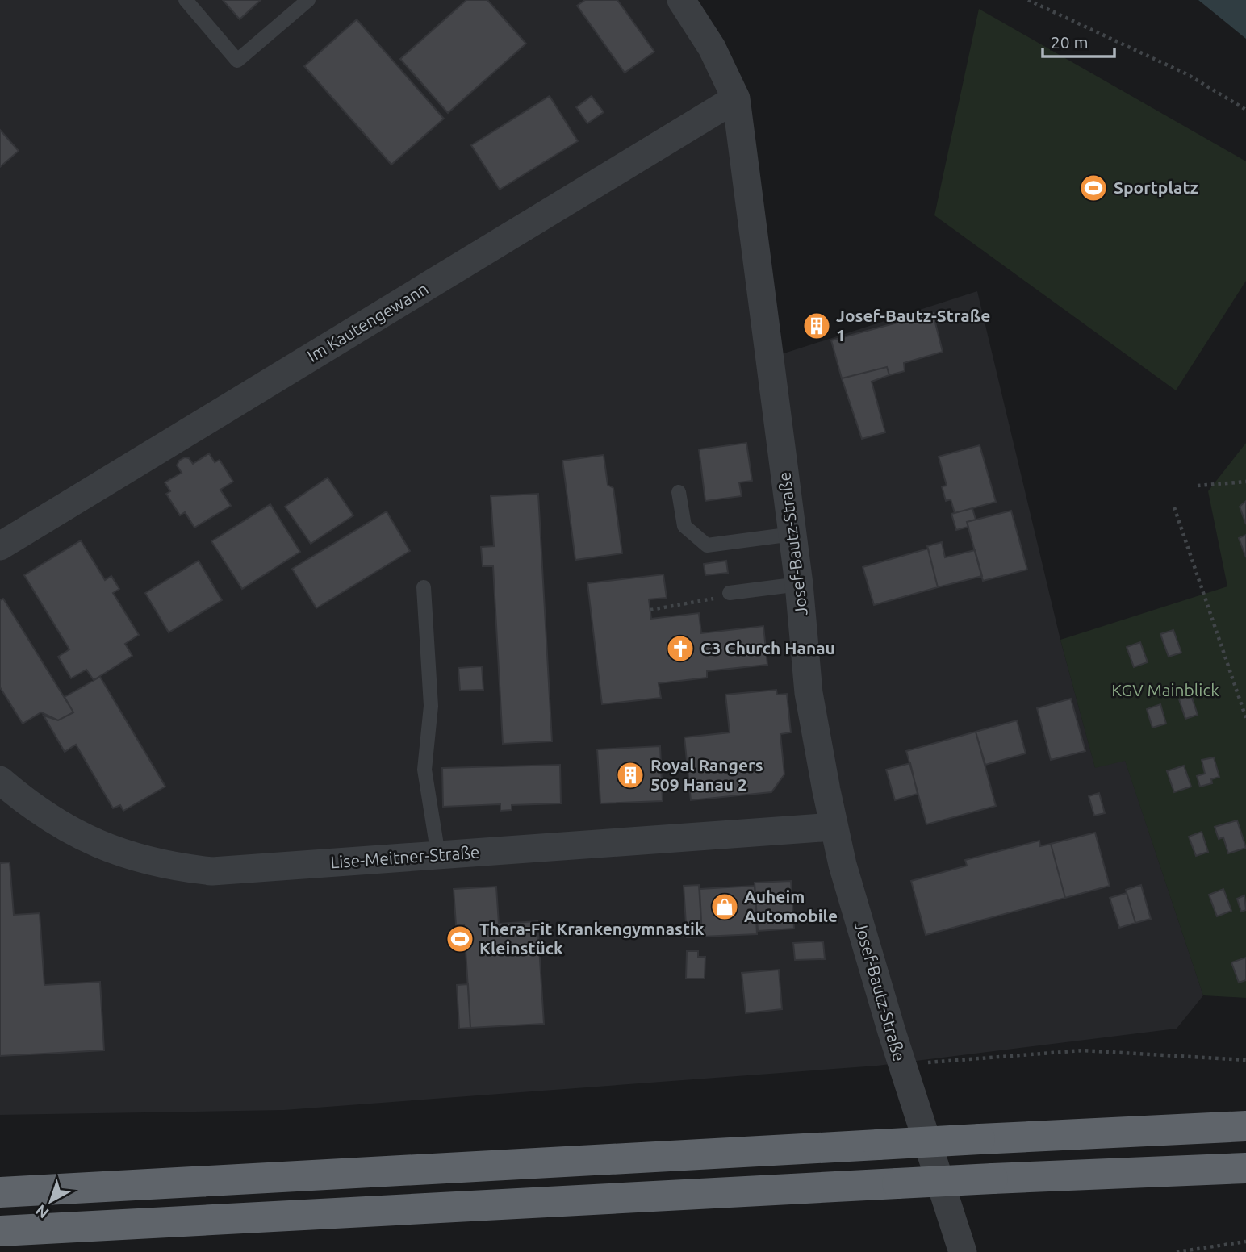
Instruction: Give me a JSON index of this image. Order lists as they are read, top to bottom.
{
  "streets": {
    "street": ["Im Kautengewann", "Josef-Bautz-Straße", "Lise-Meitner-Straße"]
  },
  "crossings": [
    ["Im Kautengewann", "Josef-Bautz-Straße"],
    ["Josef-Bautz-Straße", "Lise-Meitner-Straße"]
  ],
  "parks": ["KGV Mainblick"],
  "places": {
    "sports": ["Sportplatz", "Thera-Fit Krankengymnastik Kleinstück"],
    "building": ["Josef-Bautz-Straße 1", "Royal Rangers 509 Hanau 2"],
    "church": ["C3 Church Hanau"],
    "shop": ["Auheim Automobile"]
  },
  "scale_bar": "20 m",
  "north": "bottom left"
}
